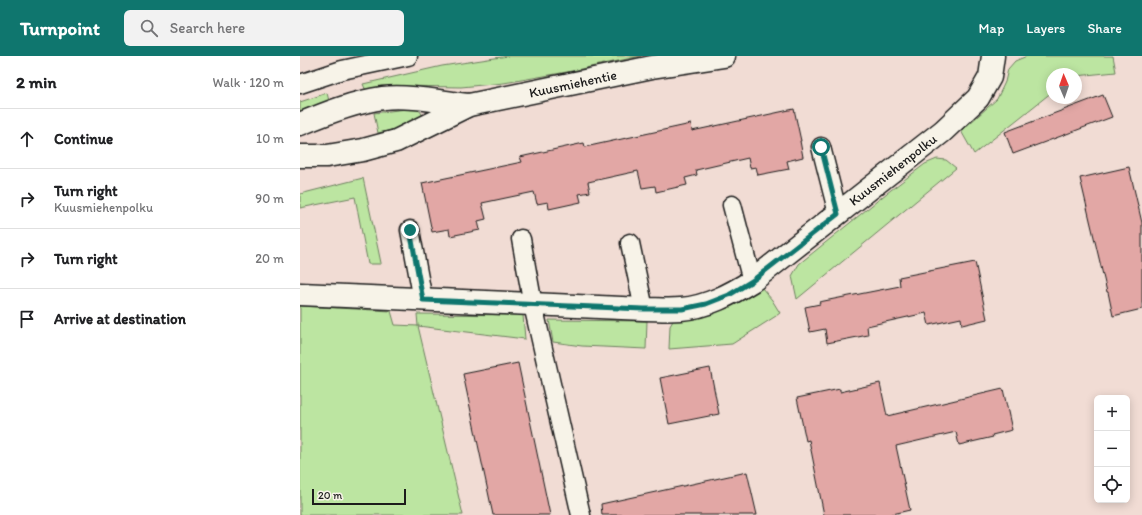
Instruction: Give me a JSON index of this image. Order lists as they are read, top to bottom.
{
  "streets": {
    "street": ["Kuusmiehentie", "Kuusmiehenpolku"]
  },
  "scale_bar": "20 m",
  "north": "top",
  "page": {
    "header": "Turnpoint",
    "search": "Search here",
    "nav": ["Map", "Layers", "Share"],
    "heading": ["2 min", "Walk · 120 m"],
    "list": [
      ["Continue", "10 m"],
      ["Turn right", "Kuusmiehenpolku", "90 m"],
      ["Turn right", "20 m"],
      "Arrive at destination"
    ],
    "map_buttons": ["+", "−"],
    "scale": "20 m"
  }
}
